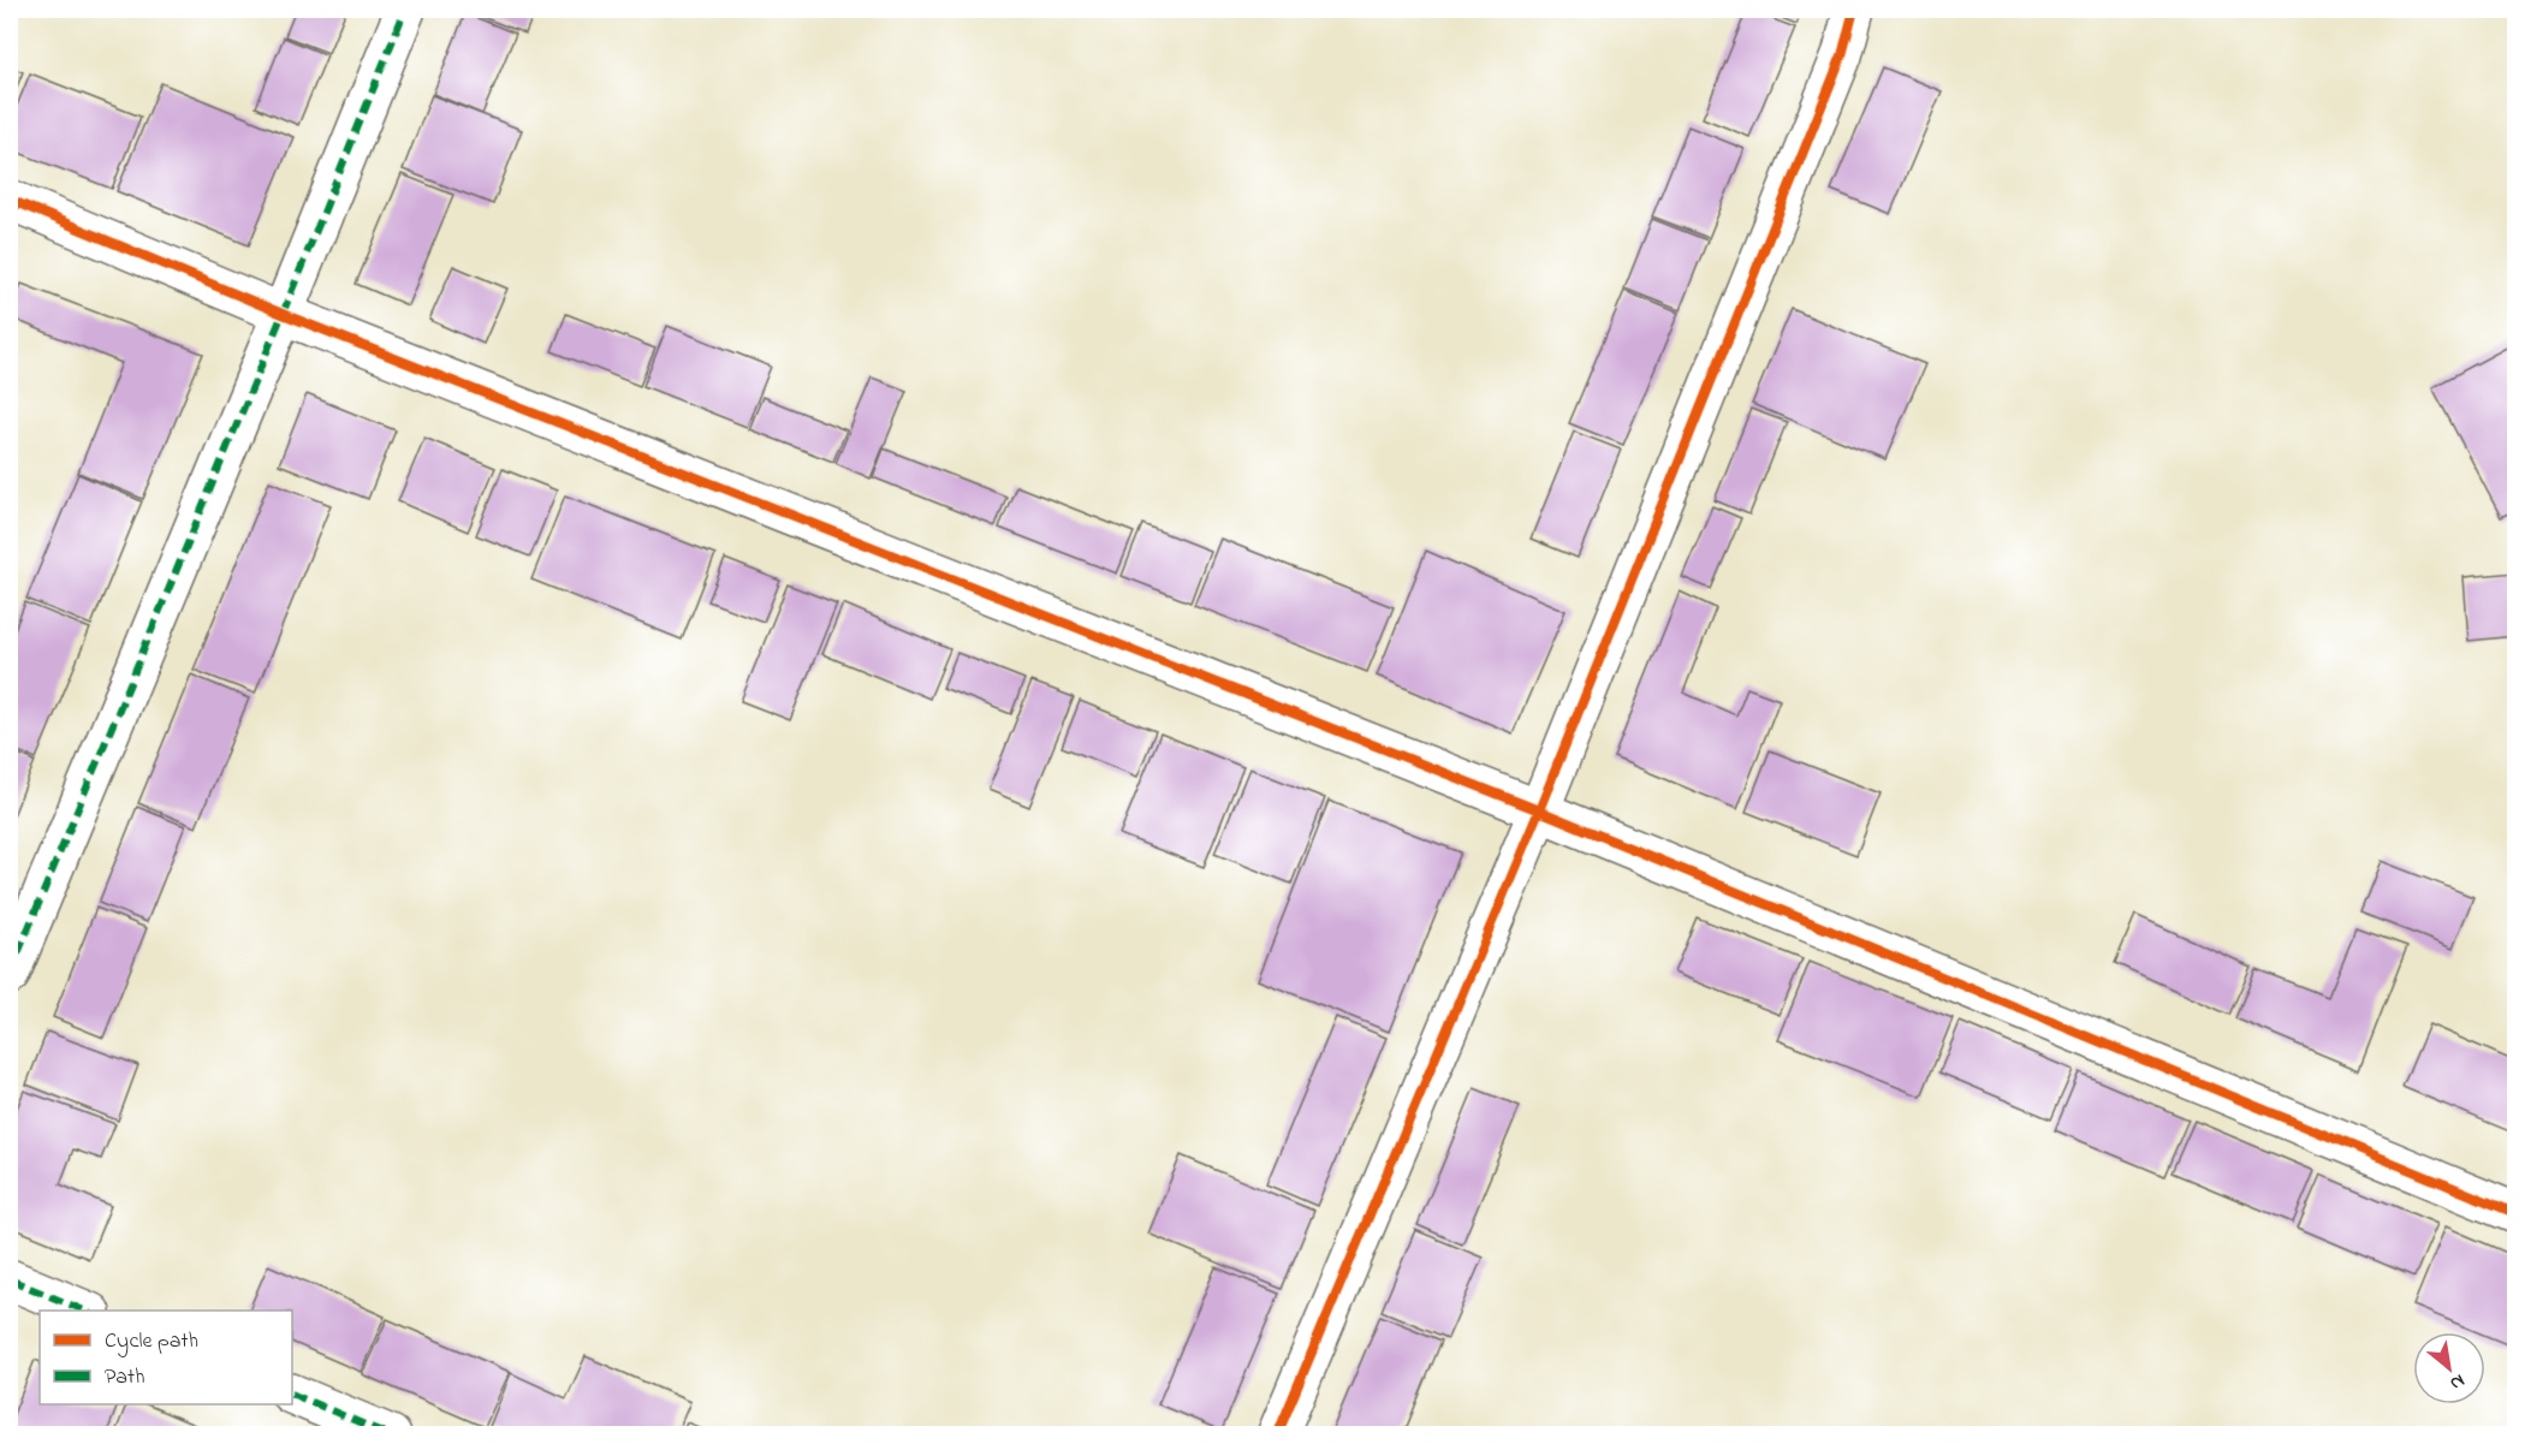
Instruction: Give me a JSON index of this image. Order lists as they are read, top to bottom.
{
  "legend": ["Cycle path", "Path"],
  "north": "bottom right"
}
